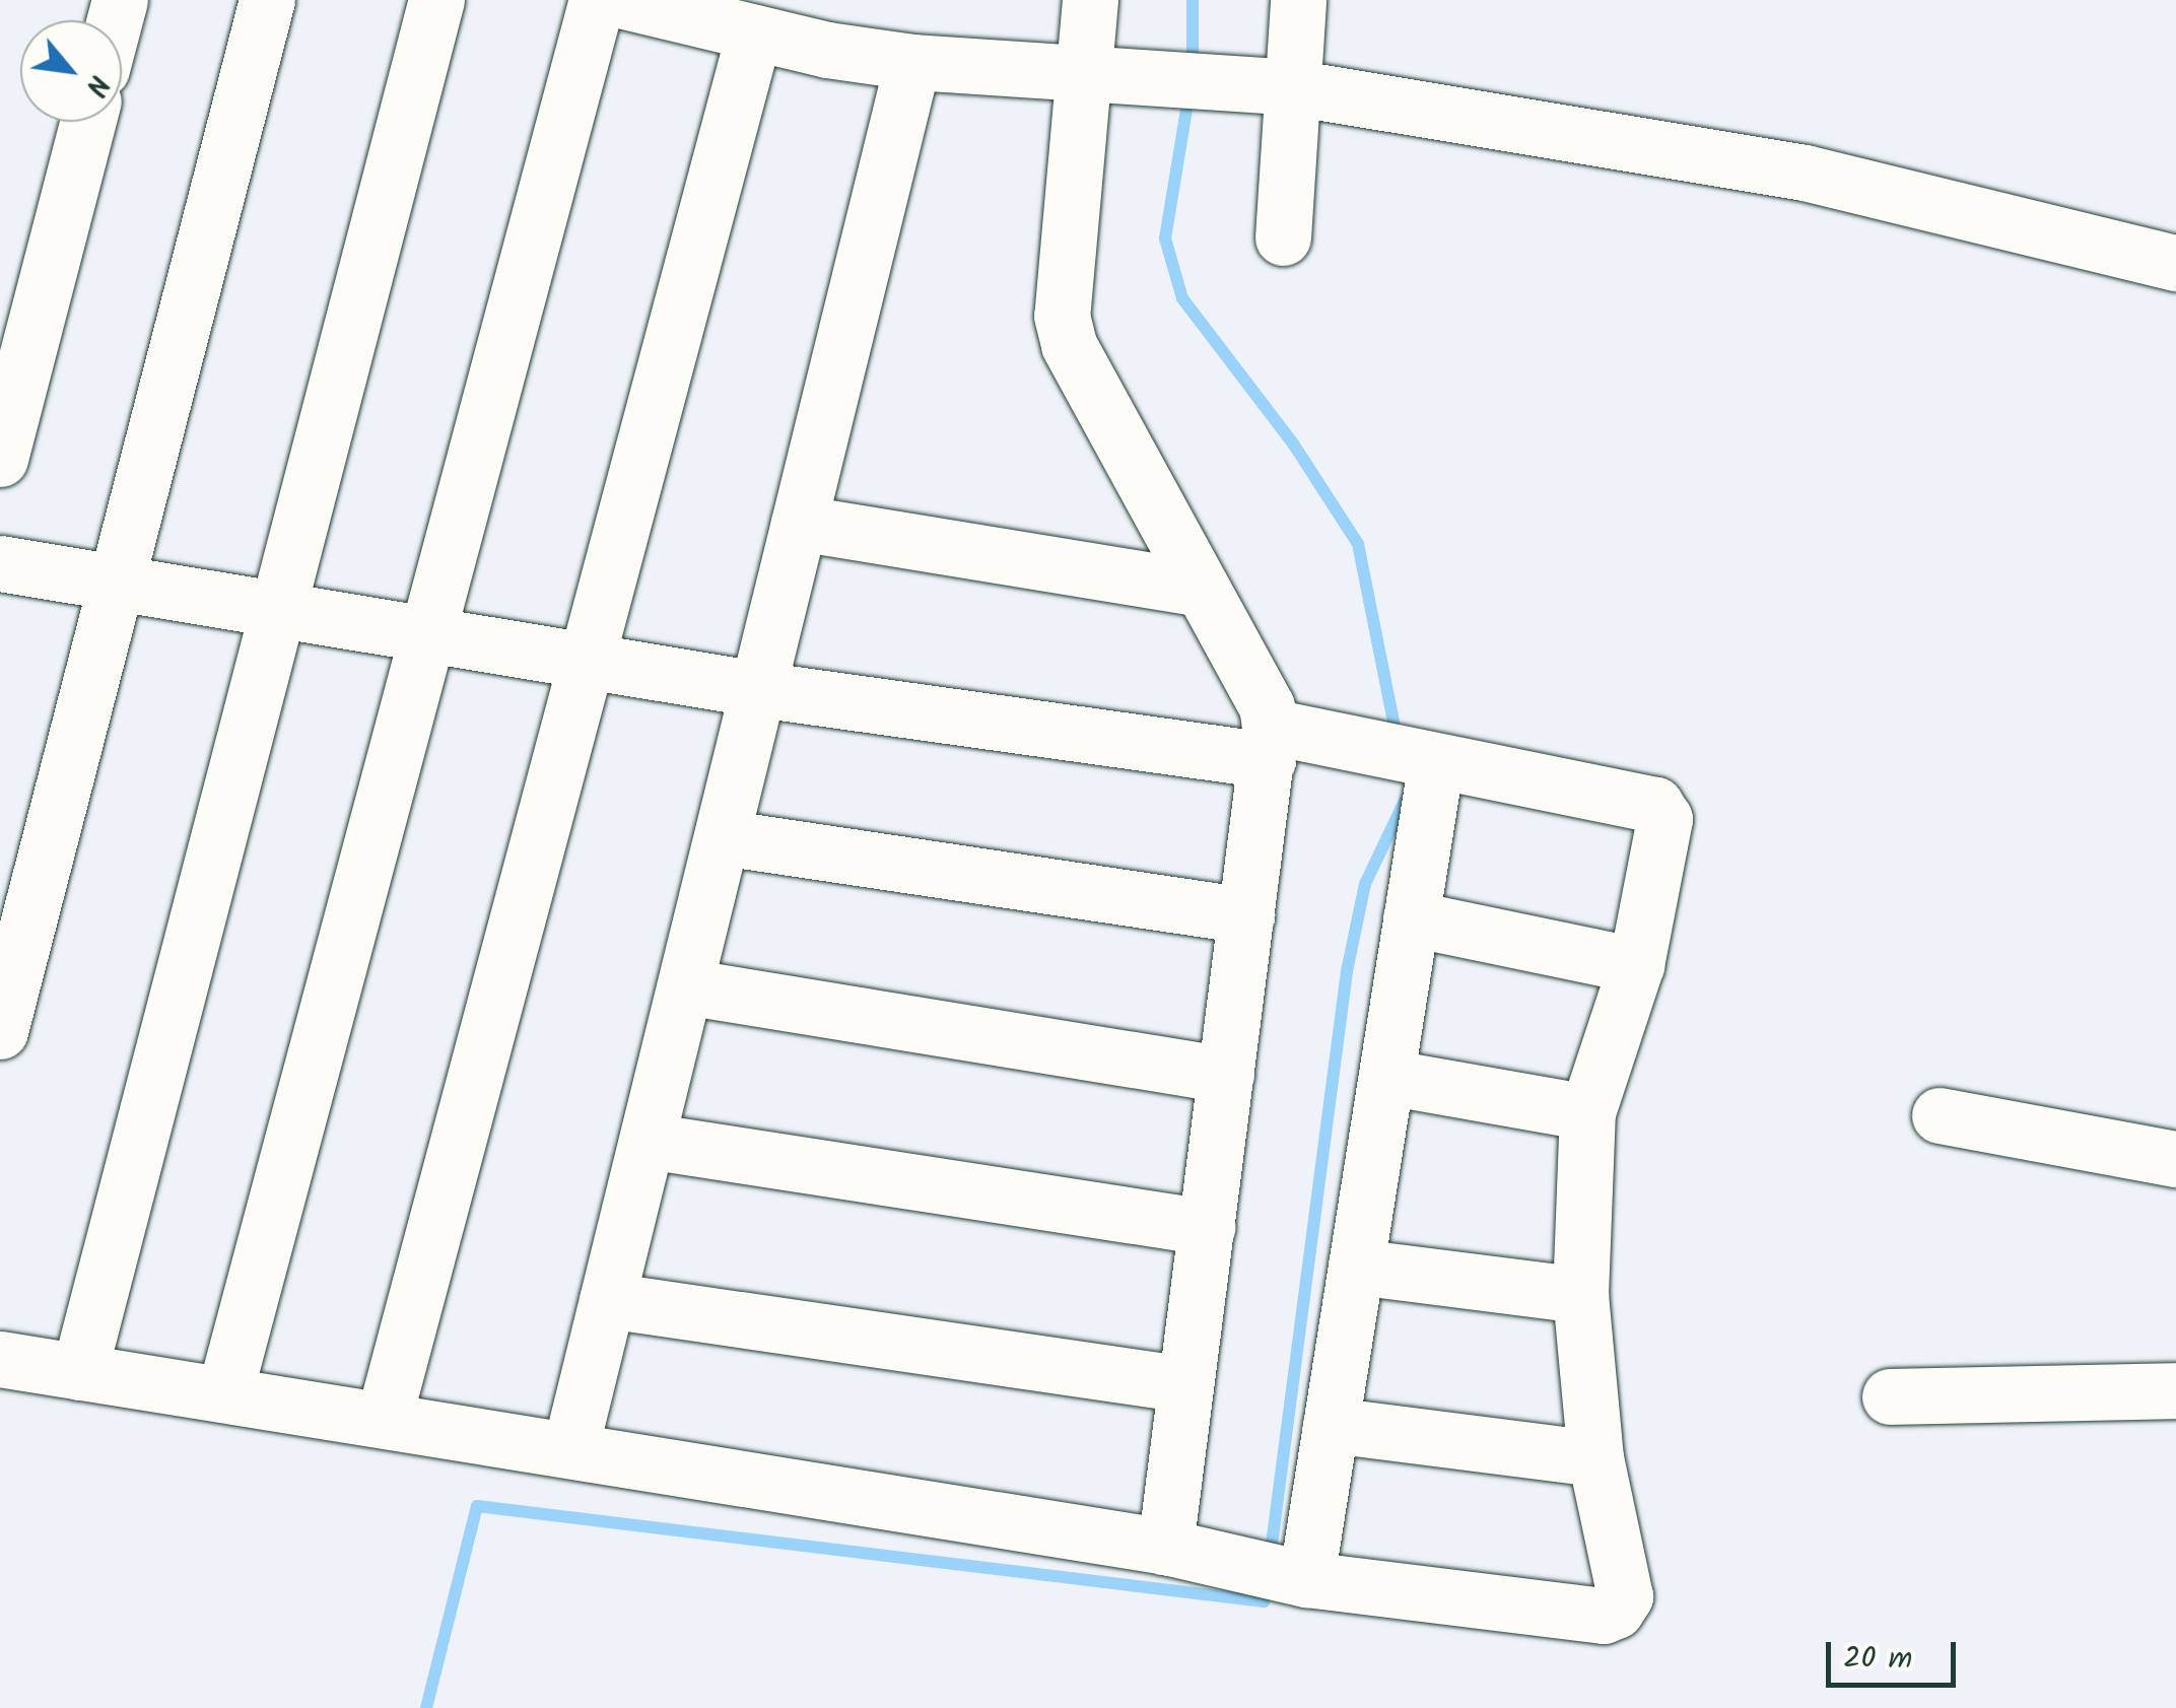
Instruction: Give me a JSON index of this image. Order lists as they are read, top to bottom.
{
  "scale_bar": "20 m",
  "north": "bottom right"
}
